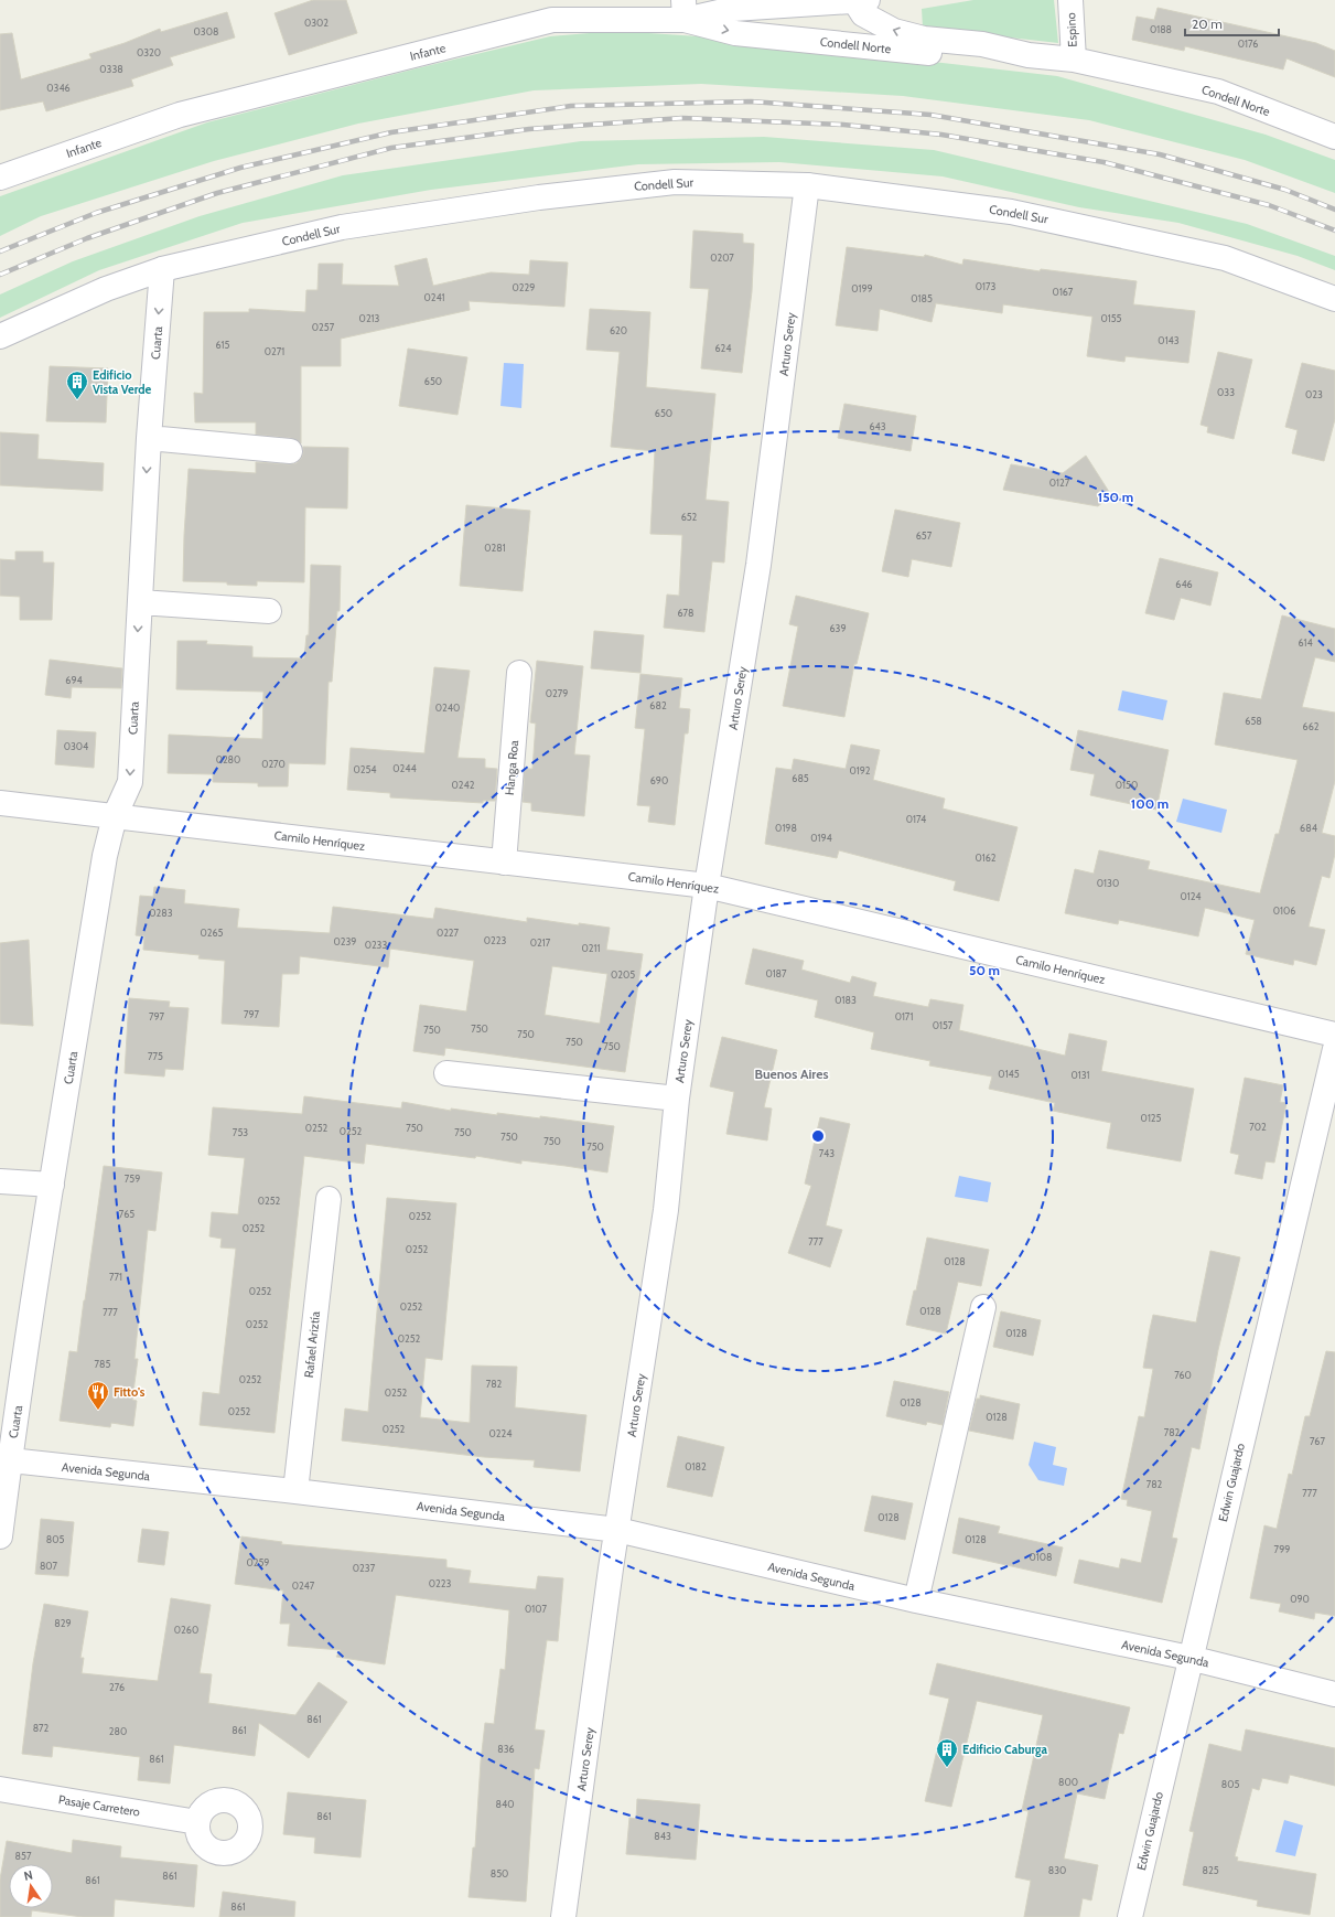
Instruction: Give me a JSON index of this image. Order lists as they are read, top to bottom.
{
  "streets": {
    "street": [
      "Espino",
      "Condell Norte",
      "Infante",
      "Condell Sur",
      "Cuarta",
      "Arturo Serey",
      "Hanga Roa",
      "Camilo Henríquez",
      "Rafael Ariztía",
      "Avenida Segunda",
      "Edwin Guajardo",
      "Pasaje Carretero"
    ]
  },
  "crossings": [
    ["Espino", "Condell Norte"],
    ["Condell Norte", "Infante"],
    ["Condell Sur", "Cuarta"],
    ["Condell Sur", "Arturo Serey"],
    ["Cuarta", "Camilo Henríquez"],
    ["Cuarta", "Avenida Segunda"],
    ["Arturo Serey", "Camilo Henríquez"],
    ["Arturo Serey", "Avenida Segunda"],
    ["Hanga Roa", "Camilo Henríquez"],
    ["Rafael Ariztía", "Avenida Segunda"],
    ["Avenida Segunda", "Edwin Guajardo"]
  ],
  "one_way": ["Cuarta"],
  "districts": ["Buenos Aires"],
  "places": {
    "building": ["Edificio Vista Verde", "Edificio Caburga"],
    "restaurant": ["Fitto's"]
  },
  "house_numbers": [
    "0302",
    "0188",
    "0308",
    "0176",
    "0320",
    "0338",
    "0346",
    "0207",
    "0173",
    "0229",
    "0199",
    "0167",
    "0241",
    "0185",
    "0213",
    "0155",
    "0257",
    "620",
    "0143",
    "615",
    "624",
    "0271",
    "650",
    "033",
    "023",
    "650",
    "643",
    "0127",
    "652",
    "657",
    "0281",
    "646",
    "678",
    "639",
    "614",
    "694",
    "0279",
    "682",
    "0240",
    "658",
    "662",
    "0304",
    "0280",
    "0270",
    "0244",
    "0254",
    "0192",
    "685",
    "690",
    "0242",
    "0150",
    "0174",
    "0198",
    "684",
    "0194",
    "0162",
    "0130",
    "0124",
    "0106",
    "0283",
    "0265",
    "0227",
    "0223",
    "0239",
    "0217",
    "0233",
    "0211",
    "0187",
    "0205",
    "0183",
    "797",
    "797",
    "0171",
    "0157",
    "750",
    "750",
    "750",
    "750",
    "750",
    "775",
    "0145",
    "0131",
    "0125",
    "702",
    "0252",
    "750",
    "0252",
    "753",
    "750",
    "750",
    "750",
    "750",
    "743",
    "759",
    "0252",
    "765",
    "0252",
    "0252",
    "777",
    "0252",
    "0128",
    "771",
    "0252",
    "0252",
    "0128",
    "777",
    "0252",
    "0128",
    "0252",
    "785",
    "760",
    "0252",
    "782",
    "0252",
    "0128",
    "0252",
    "0128",
    "0252",
    "782",
    "0224",
    "767",
    "0182",
    "782",
    "777",
    "0128",
    "805",
    "0128",
    "799",
    "0108",
    "0259",
    "807",
    "0237",
    "0223",
    "0247",
    "090",
    "0107",
    "829",
    "0260",
    "276",
    "861",
    "872",
    "861",
    "280",
    "836",
    "861",
    "800",
    "805",
    "840",
    "861",
    "843",
    "857",
    "830",
    "825",
    "850",
    "861",
    "861",
    "861"
  ],
  "scale_bar": "20 m",
  "north": "top",
  "rings": ["150 m", "100 m", "50 m"]
}
